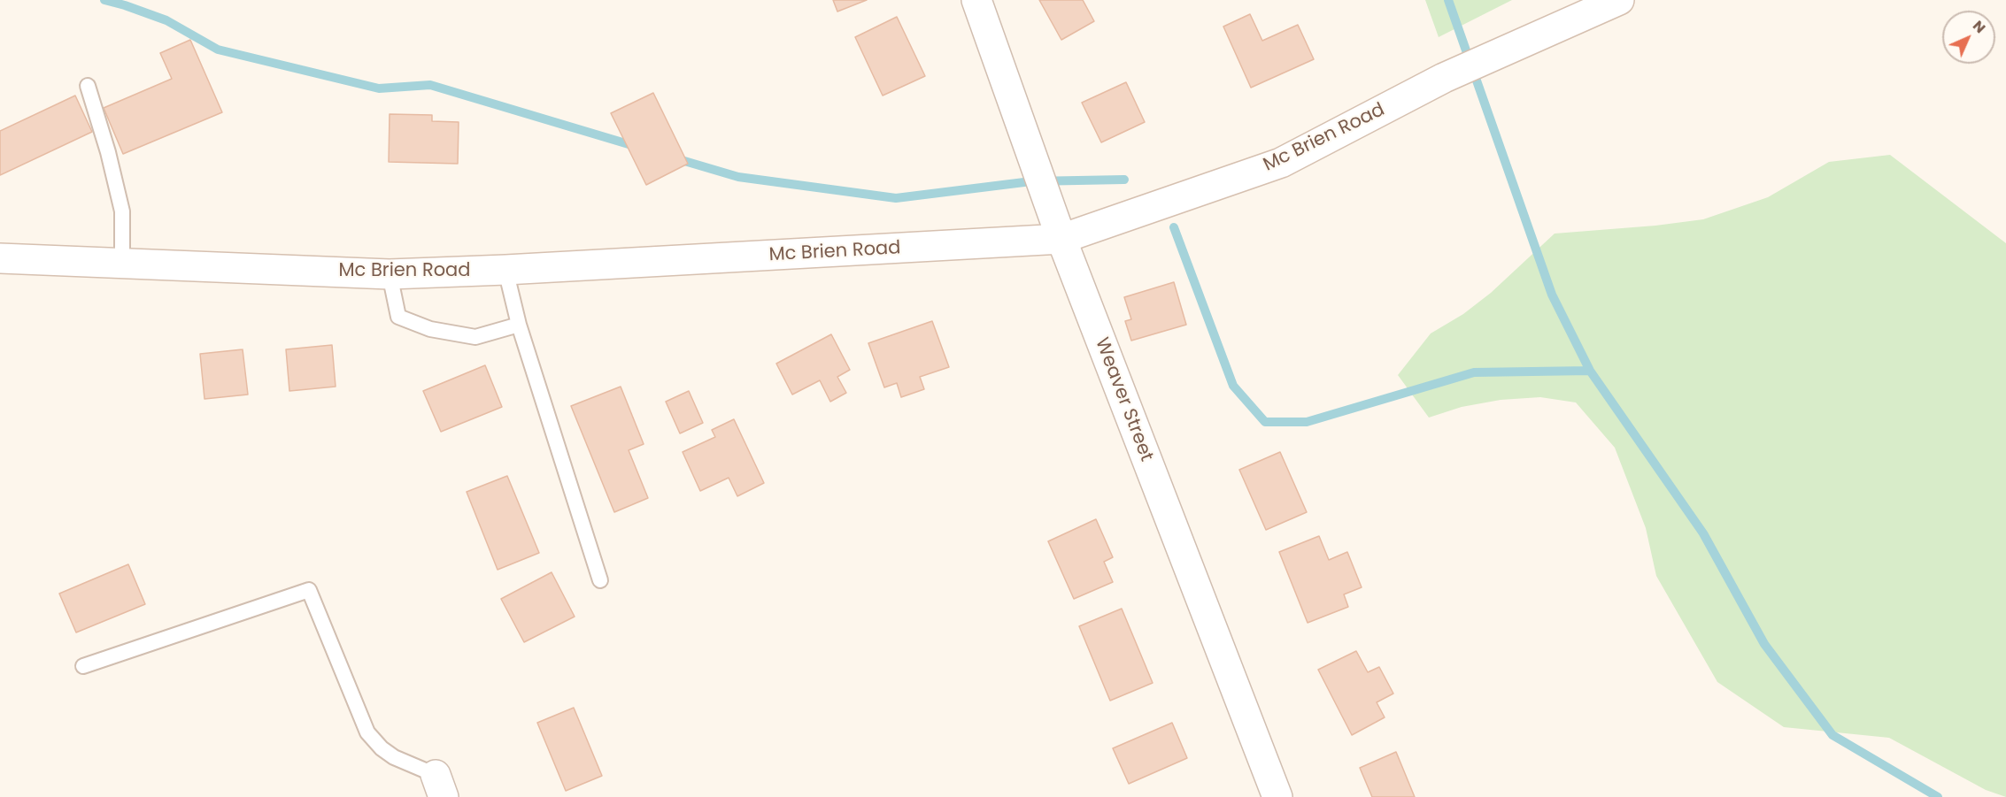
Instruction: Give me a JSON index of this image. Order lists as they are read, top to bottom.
{
  "streets": {
    "street": ["Mc Brien Road", "Weaver Street"]
  },
  "crossings": [
    ["Mc Brien Road", "Weaver Street"]
  ],
  "north": "top right"
}
